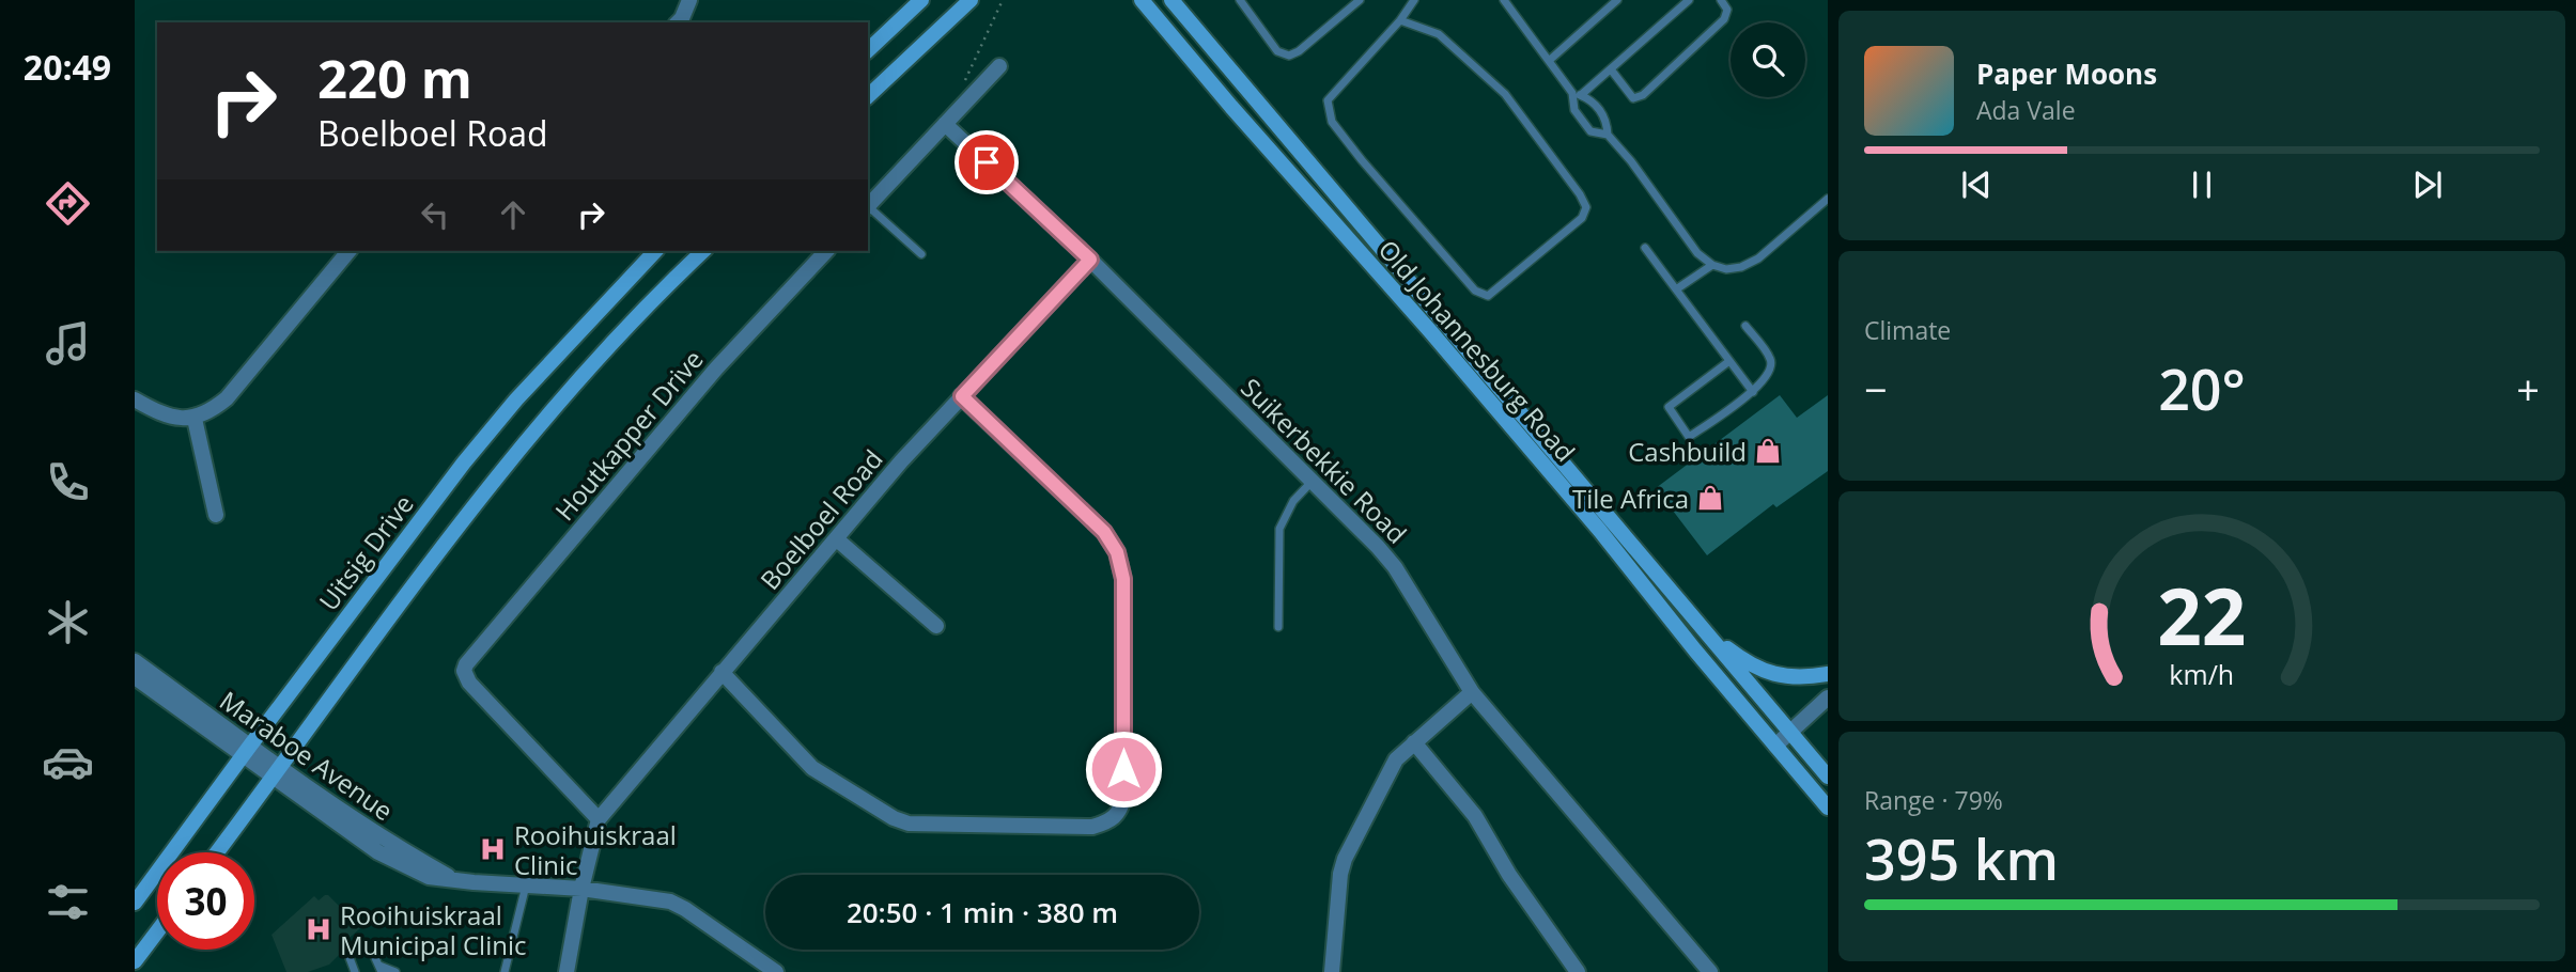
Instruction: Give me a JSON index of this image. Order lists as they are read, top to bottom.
{
  "streets": {
    "main road": ["Old Johannesburg Road", "Uitsig Drive"],
    "street": [
      "Houtkapper Drive",
      "Suikerbekkie Road",
      "Boelboel Road",
      "Maraboe Avenue"
    ]
  },
  "crossings": [
    ["Houtkapper Drive", "Boelboel Road"],
    ["Suikerbekkie Road", "Boelboel Road"],
    ["Uitsig Drive", "Maraboe Avenue"]
  ],
  "places": {
    "shop": ["Cashbuild", "Tile Africa"],
    "hospital": ["Rooihuiskraal Clinic", "Rooihuiskraal Municipal Clinic"]
  },
  "page": {
    "tabs": "20:49",
    "turn": ["220 m", "Boelboel Road"],
    "song": ["Paper Moons", "Ada Vale"],
    "tile": [
      "Climate",
      ["Range · 79%", "395 km"]
    ],
    "heat": ["−", "20°", "+"],
    "limit": "30",
    "trip": "20:50 · 1 min · 380 m",
    "gauge": ["22", "km/h"]
  }
}
